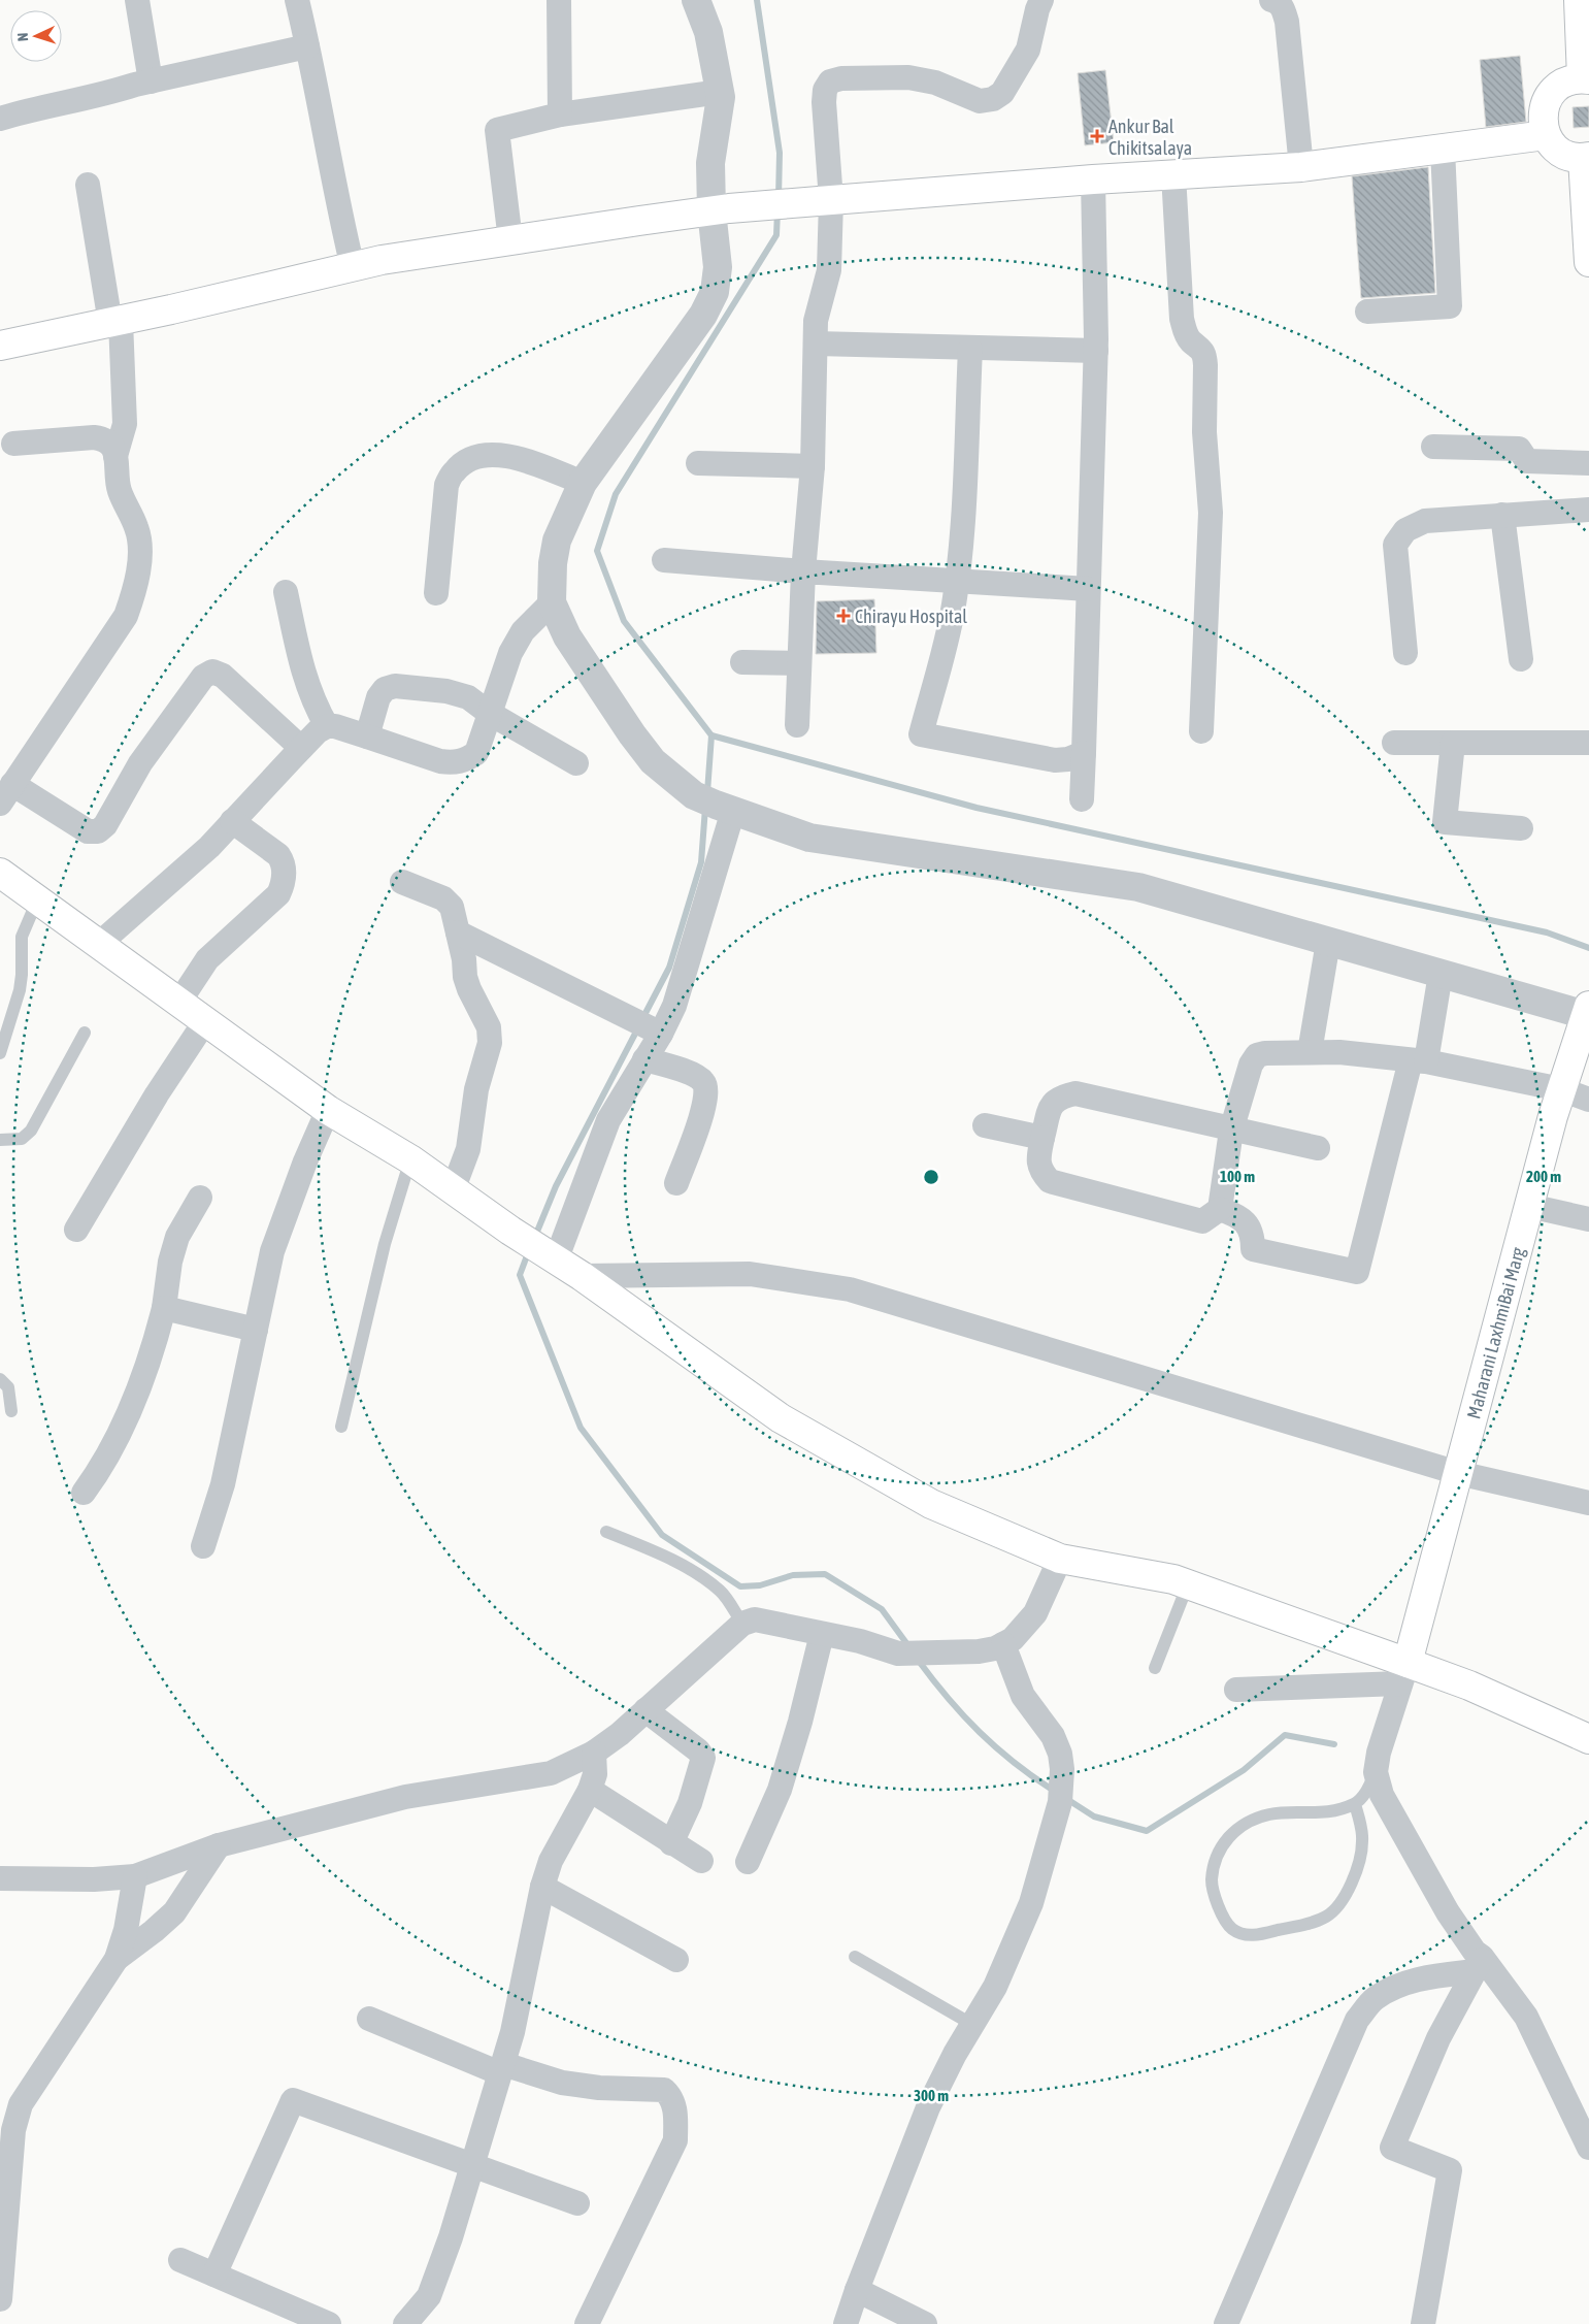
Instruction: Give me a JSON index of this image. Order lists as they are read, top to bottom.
{
  "streets": {
    "main road": ["Maharani LaxhmiBai Marg"]
  },
  "places": {
    "health": ["Ankur Bal Chikitsalaya", "Chirayu Hospital"]
  },
  "north": "left",
  "rings": ["100 m", "200 m", "300 m"]
}
